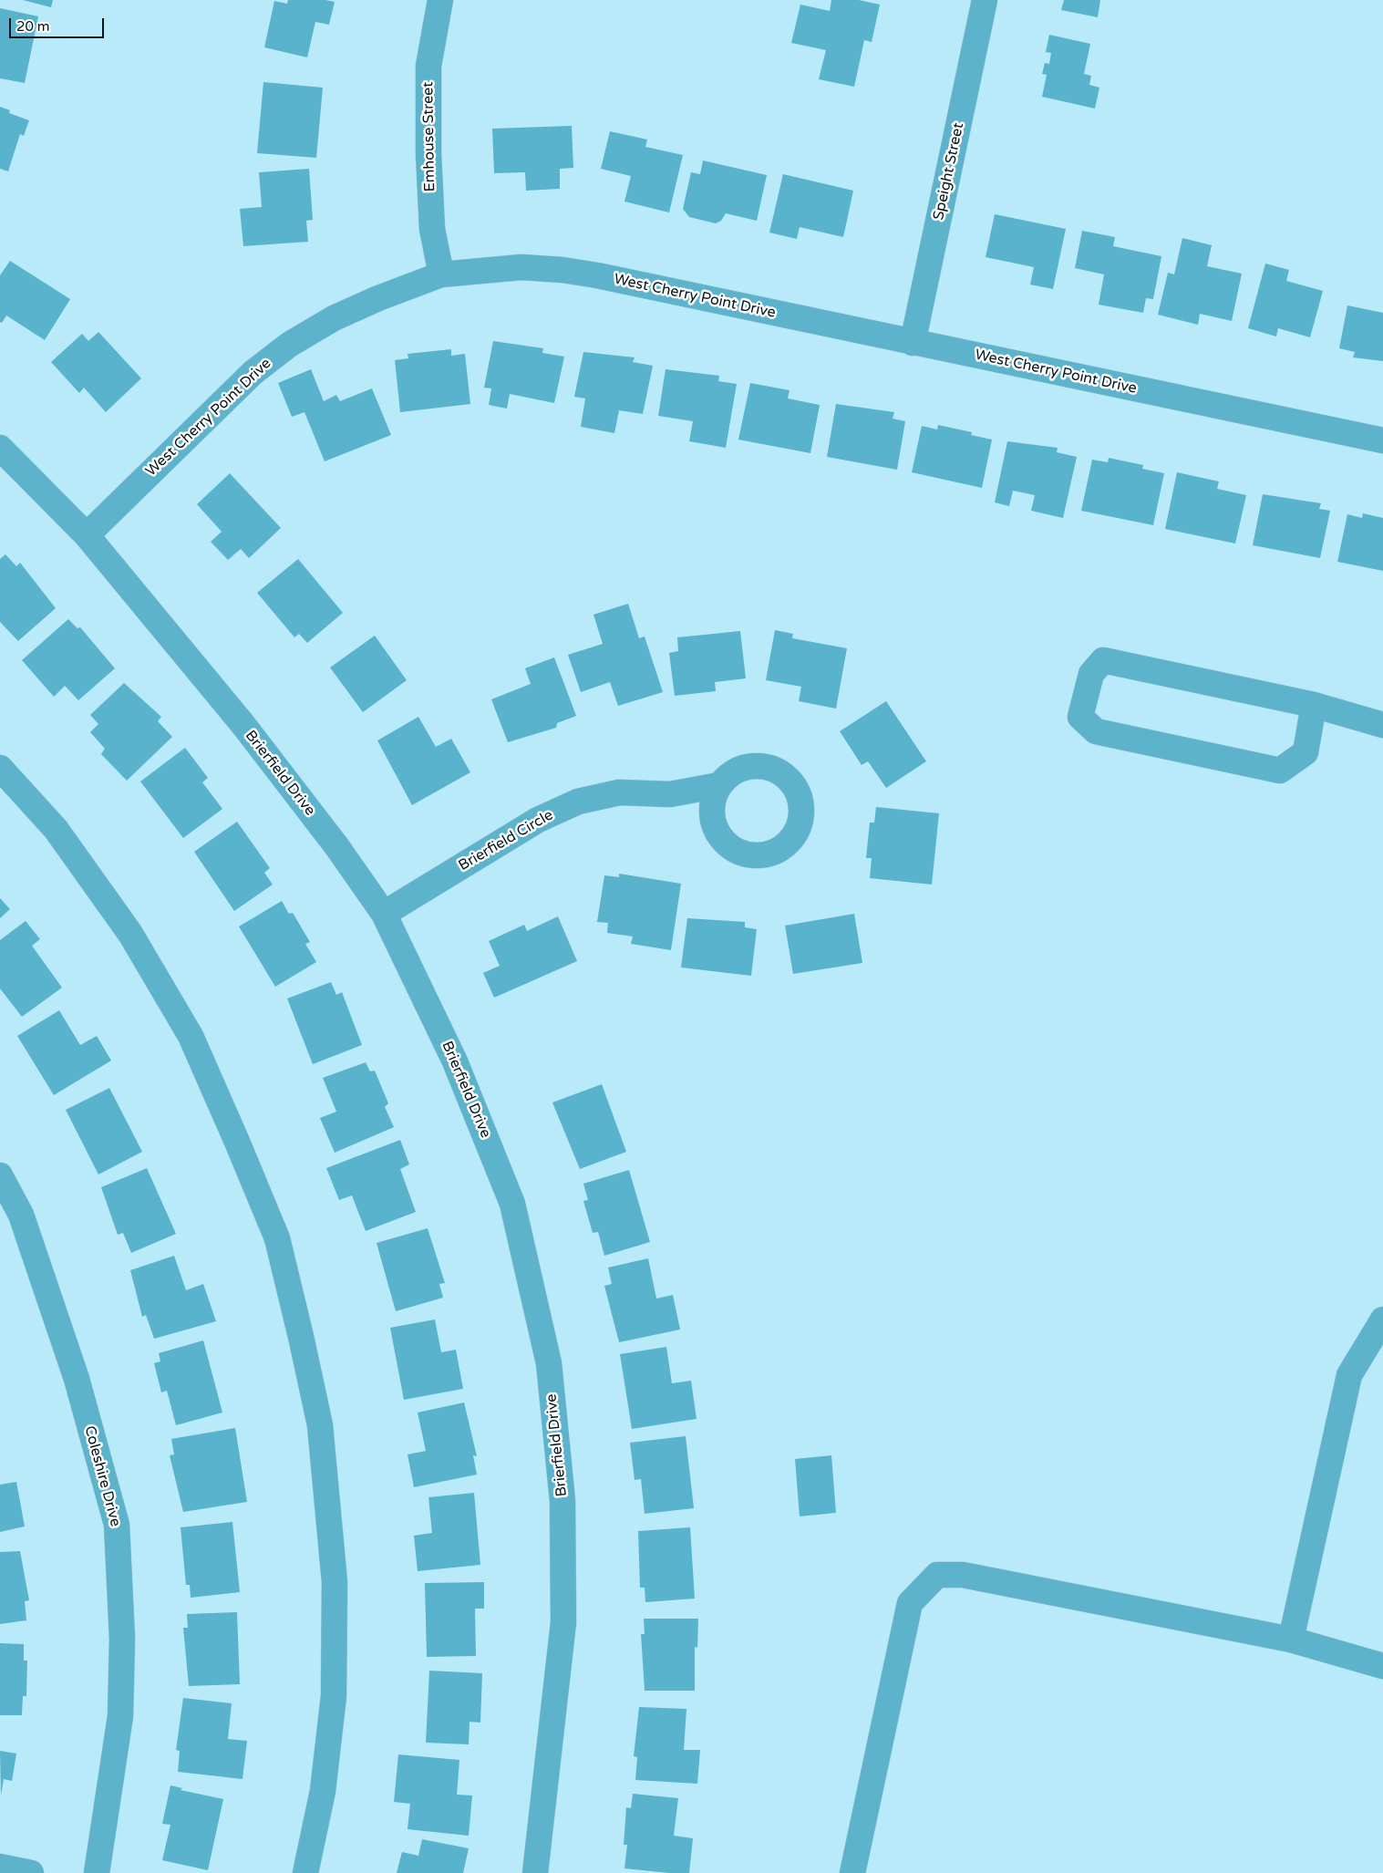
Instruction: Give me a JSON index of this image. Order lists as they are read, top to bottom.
{
  "streets": {
    "street": [
      "Emhouse Street",
      "Speight Street",
      "West Cherry Point Drive",
      "Brierfield Drive",
      "Brierfield Circle",
      "Coleshire Drive"
    ]
  },
  "crossings": [
    ["Emhouse Street", "West Cherry Point Drive"],
    ["Speight Street", "West Cherry Point Drive"],
    ["West Cherry Point Drive", "Brierfield Drive"],
    ["Brierfield Drive", "Brierfield Circle"]
  ],
  "scale_bar": "20 m"
}
